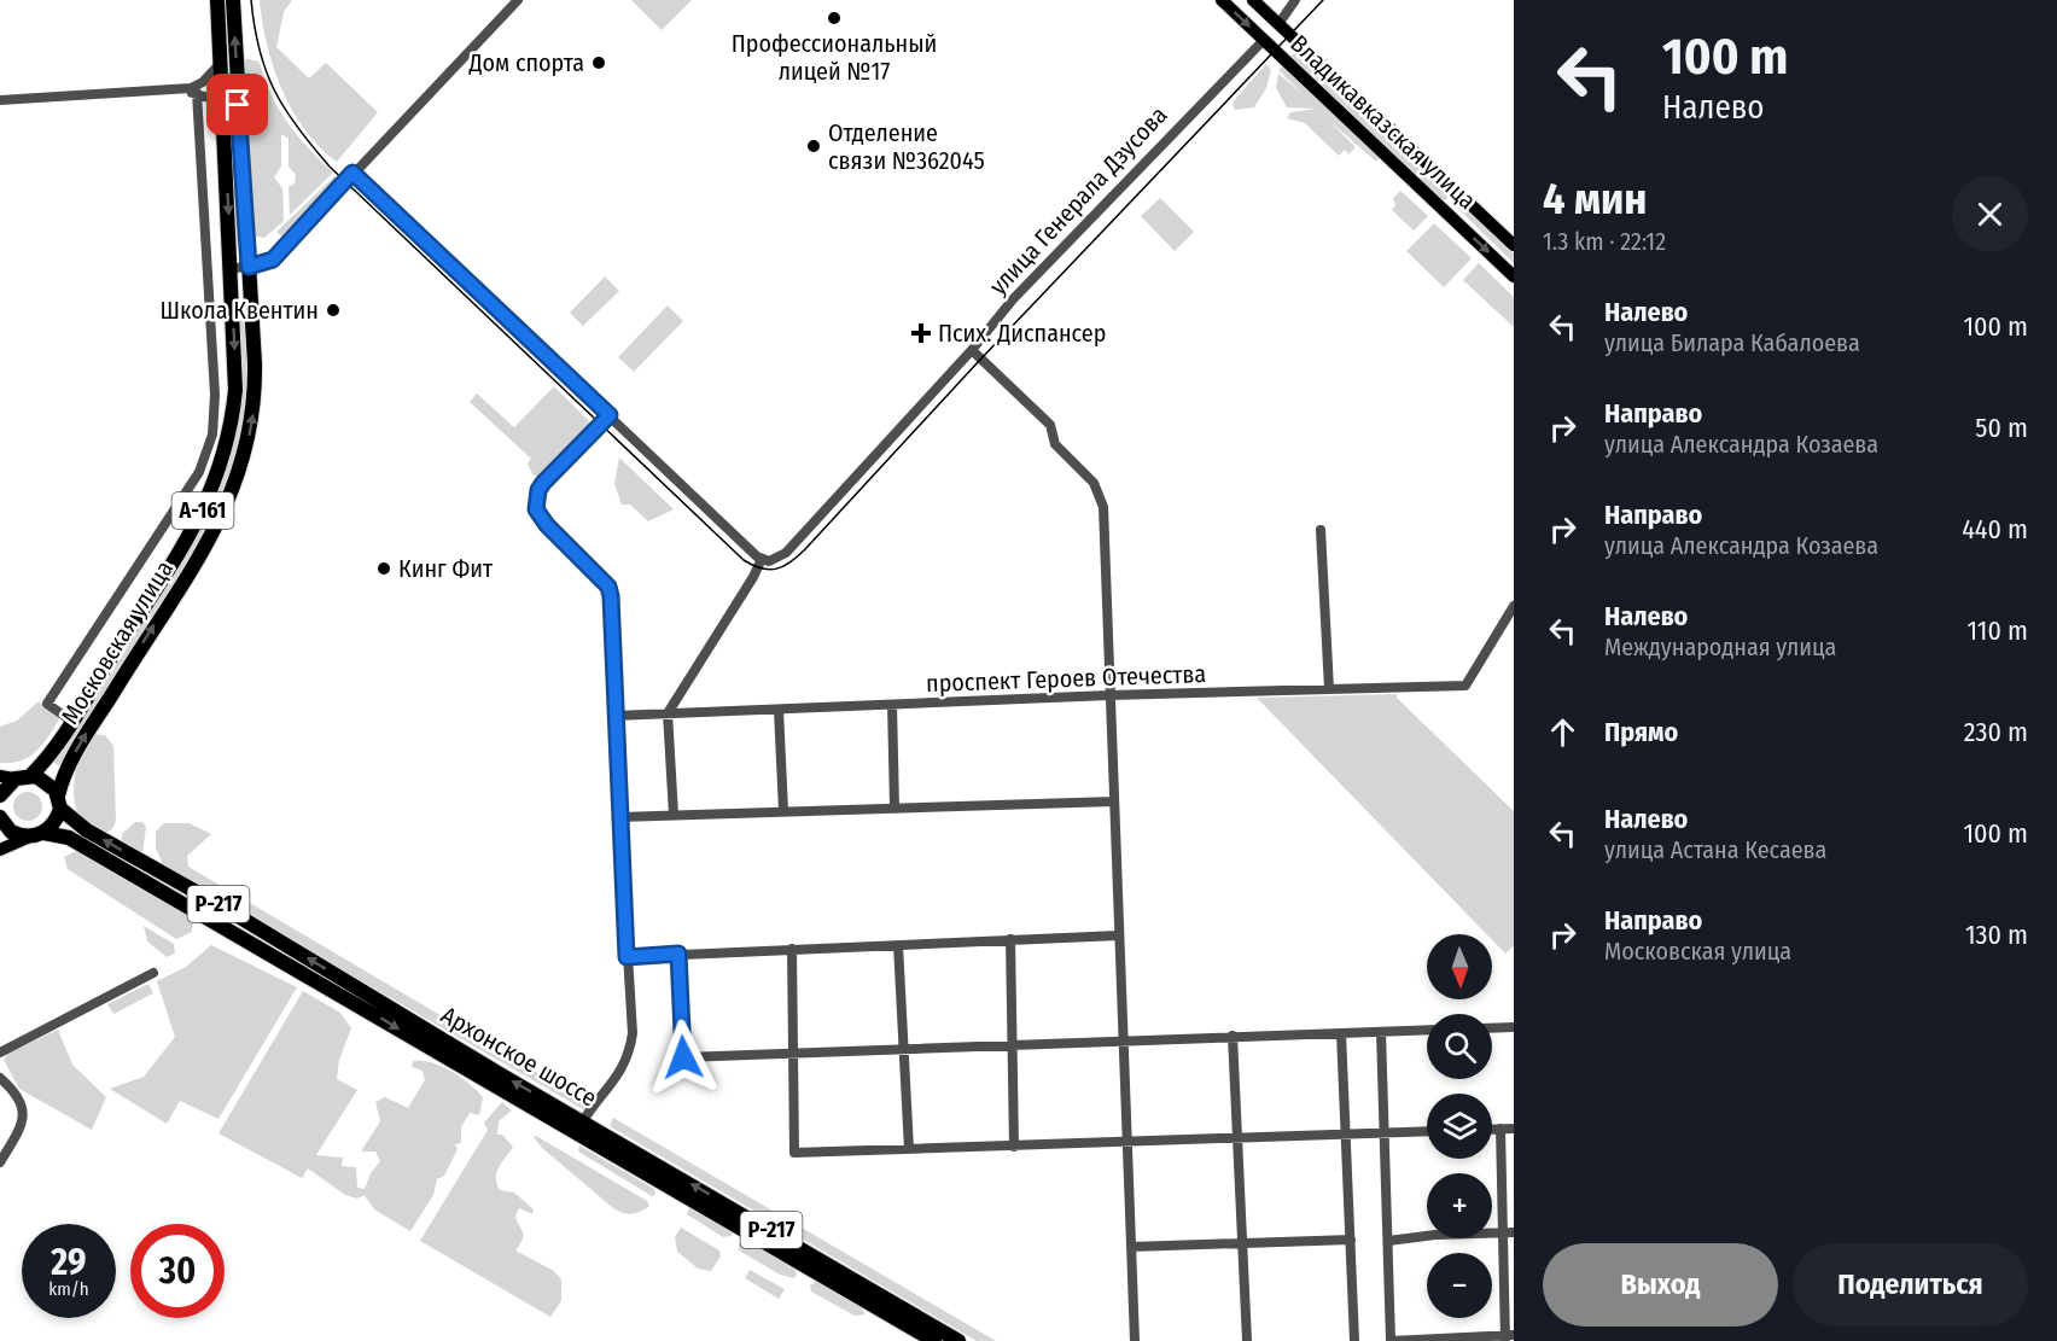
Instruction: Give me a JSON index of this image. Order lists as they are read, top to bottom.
{
  "streets": {
    "highway": [
      "А-161",
      "Московская улица",
      "Р-217",
      "Архонское шоссе"
    ],
    "main road": ["Владикавказская улица", "улица Генерала Дзусова"],
    "street": ["проспект Героев Отечества"]
  },
  "crossings": [
    ["Владикавказская улица", "улица Генерала Дзусова"],
    ["Московская улица", "Архонское шоссе"]
  ],
  "places": {
    "other": [
      "Профессиональный лицей №17",
      "Дом спорта",
      "Отделение связи №362045",
      "Школа Квентин",
      "Кинг Фит"
    ],
    "health": ["Псих. Диспансер"]
  },
  "north": "bottom",
  "page": {
    "turn": ["100 m", "Налево"],
    "heading": ["4 мин", "1.3 km · 22:12"],
    "list": [
      {
        "name": "Налево",
        "note": "улица Билара Кабалоева",
        "value": "100 m"
      },
      {
        "name": "Направо",
        "note": "улица Александра Козаева",
        "value": "50 m"
      },
      {
        "name": "Направо",
        "note": "улица Александра Козаева",
        "value": "440 m"
      },
      {
        "name": "Налево",
        "note": "Международная улица",
        "value": "110 m"
      },
      {
        "name": "Прямо",
        "value": "230 m"
      },
      {
        "name": "Налево",
        "note": "улица Астана Кесаева",
        "value": "100 m"
      },
      {
        "name": "Направо",
        "note": "Московская улица",
        "value": "130 m"
      }
    ],
    "map_buttons": ["+", "−"],
    "speed": "29 km/h",
    "limit": "30",
    "buttons": ["Выход", "Поделиться"]
  }
}
